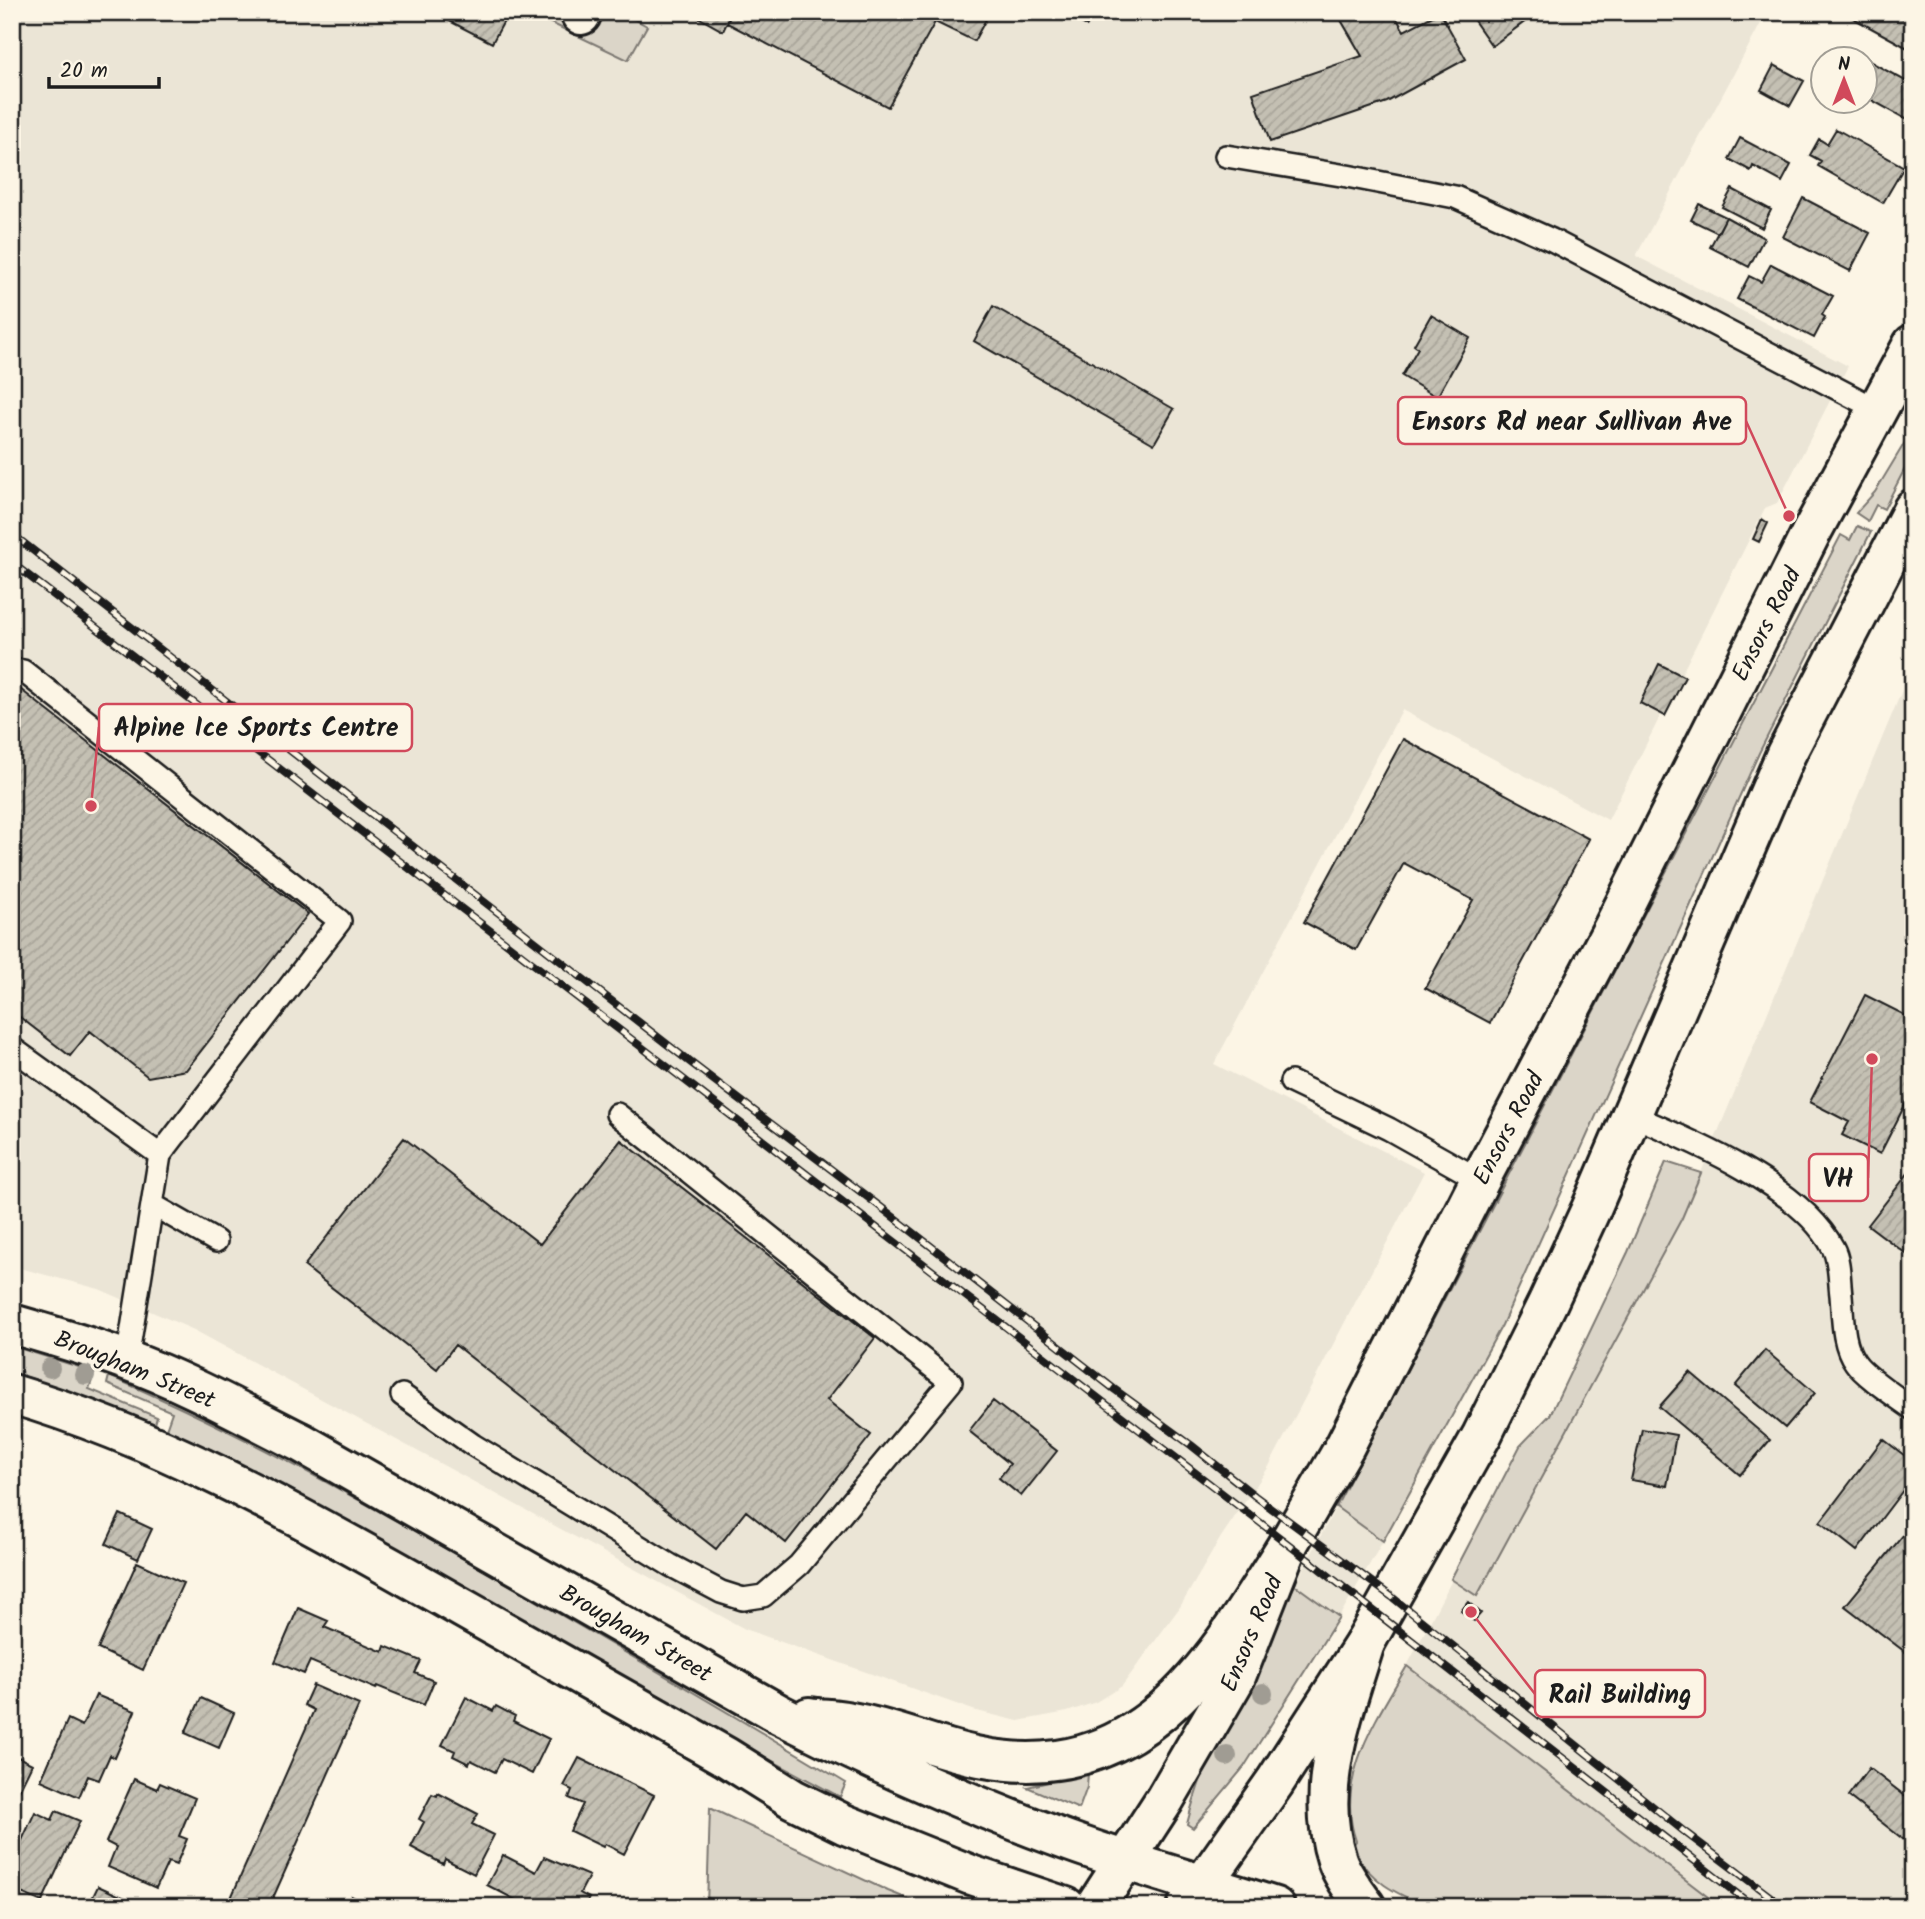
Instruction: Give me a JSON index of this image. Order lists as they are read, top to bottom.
{
  "streets": {
    "main road": ["Ensors Road", "Brougham Street"]
  },
  "crossings": [
    ["Ensors Road", "Brougham Street"]
  ],
  "places": [
    "Ensors Rd near Sullivan Ave",
    "Alpine Ice Sports Centre",
    "VH",
    "Rail Building"
  ],
  "scale_bar": "20 m",
  "north": "top"
}
